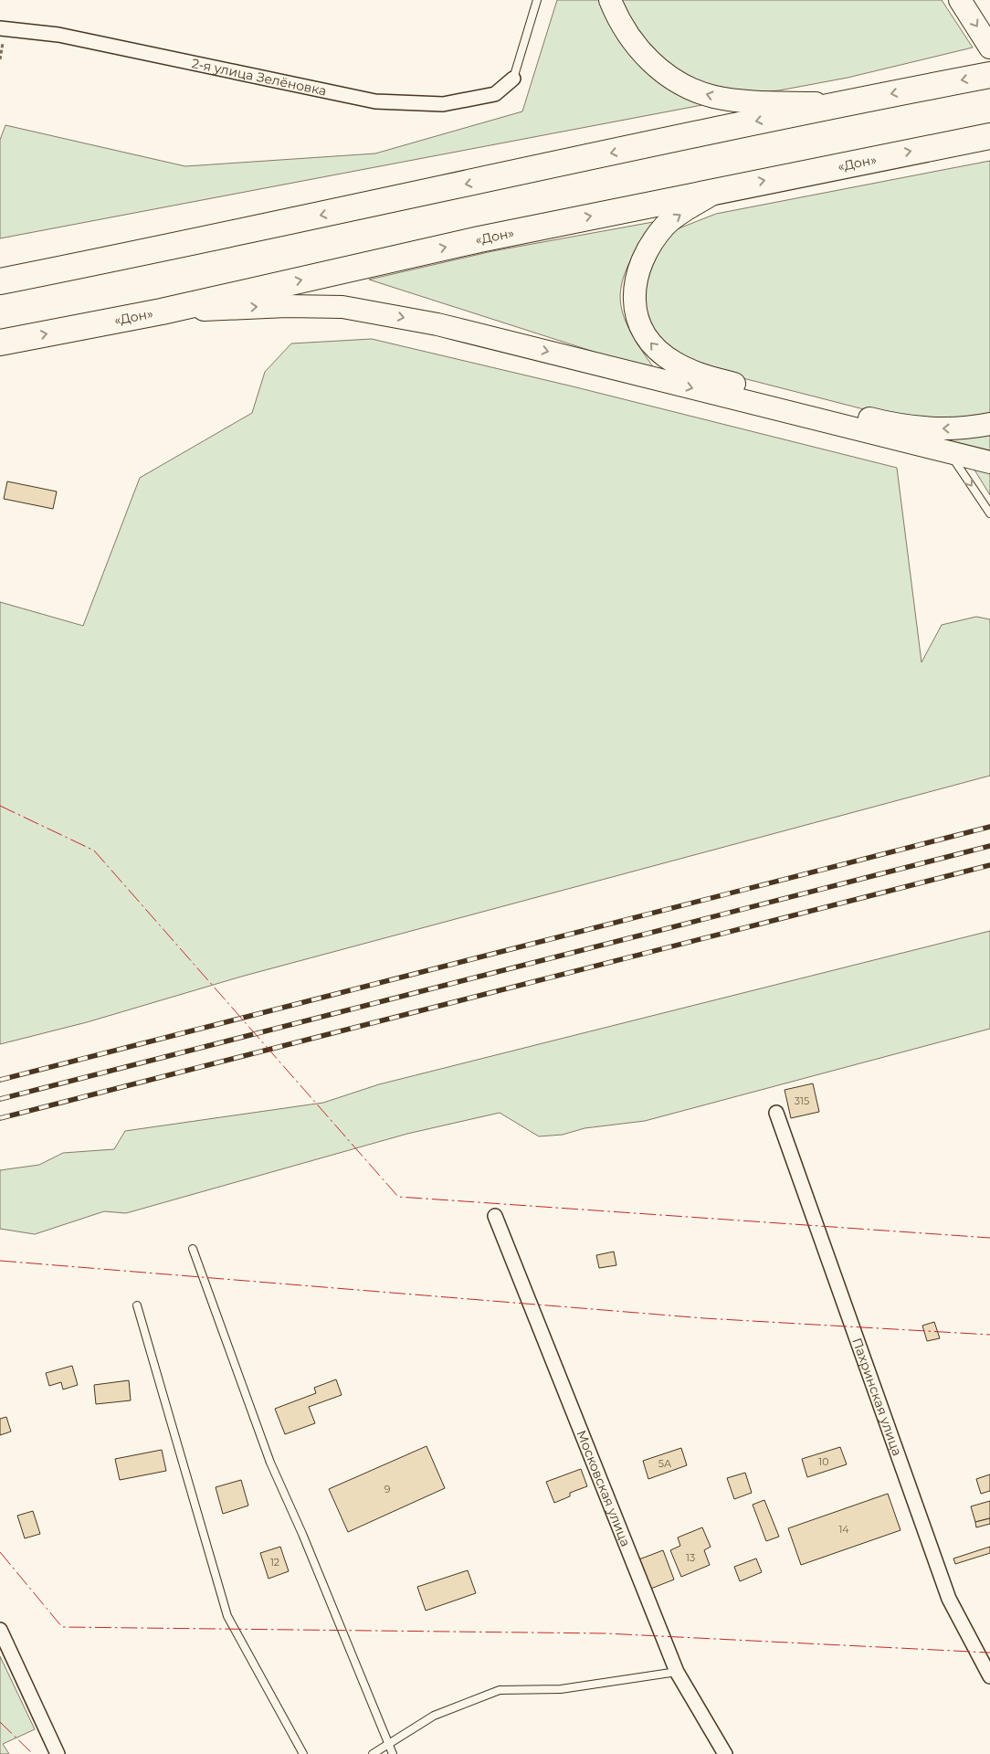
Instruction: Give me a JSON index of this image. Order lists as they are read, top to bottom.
{
  "streets": {
    "highway": ["«Дон»"],
    "street": ["2-я улица Зелёновка", "Пахринская улица", "Московская улица"]
  },
  "house_numbers": [
    "315",
    "10",
    "5А",
    "9",
    "14",
    "13",
    "12"
  ]
}
